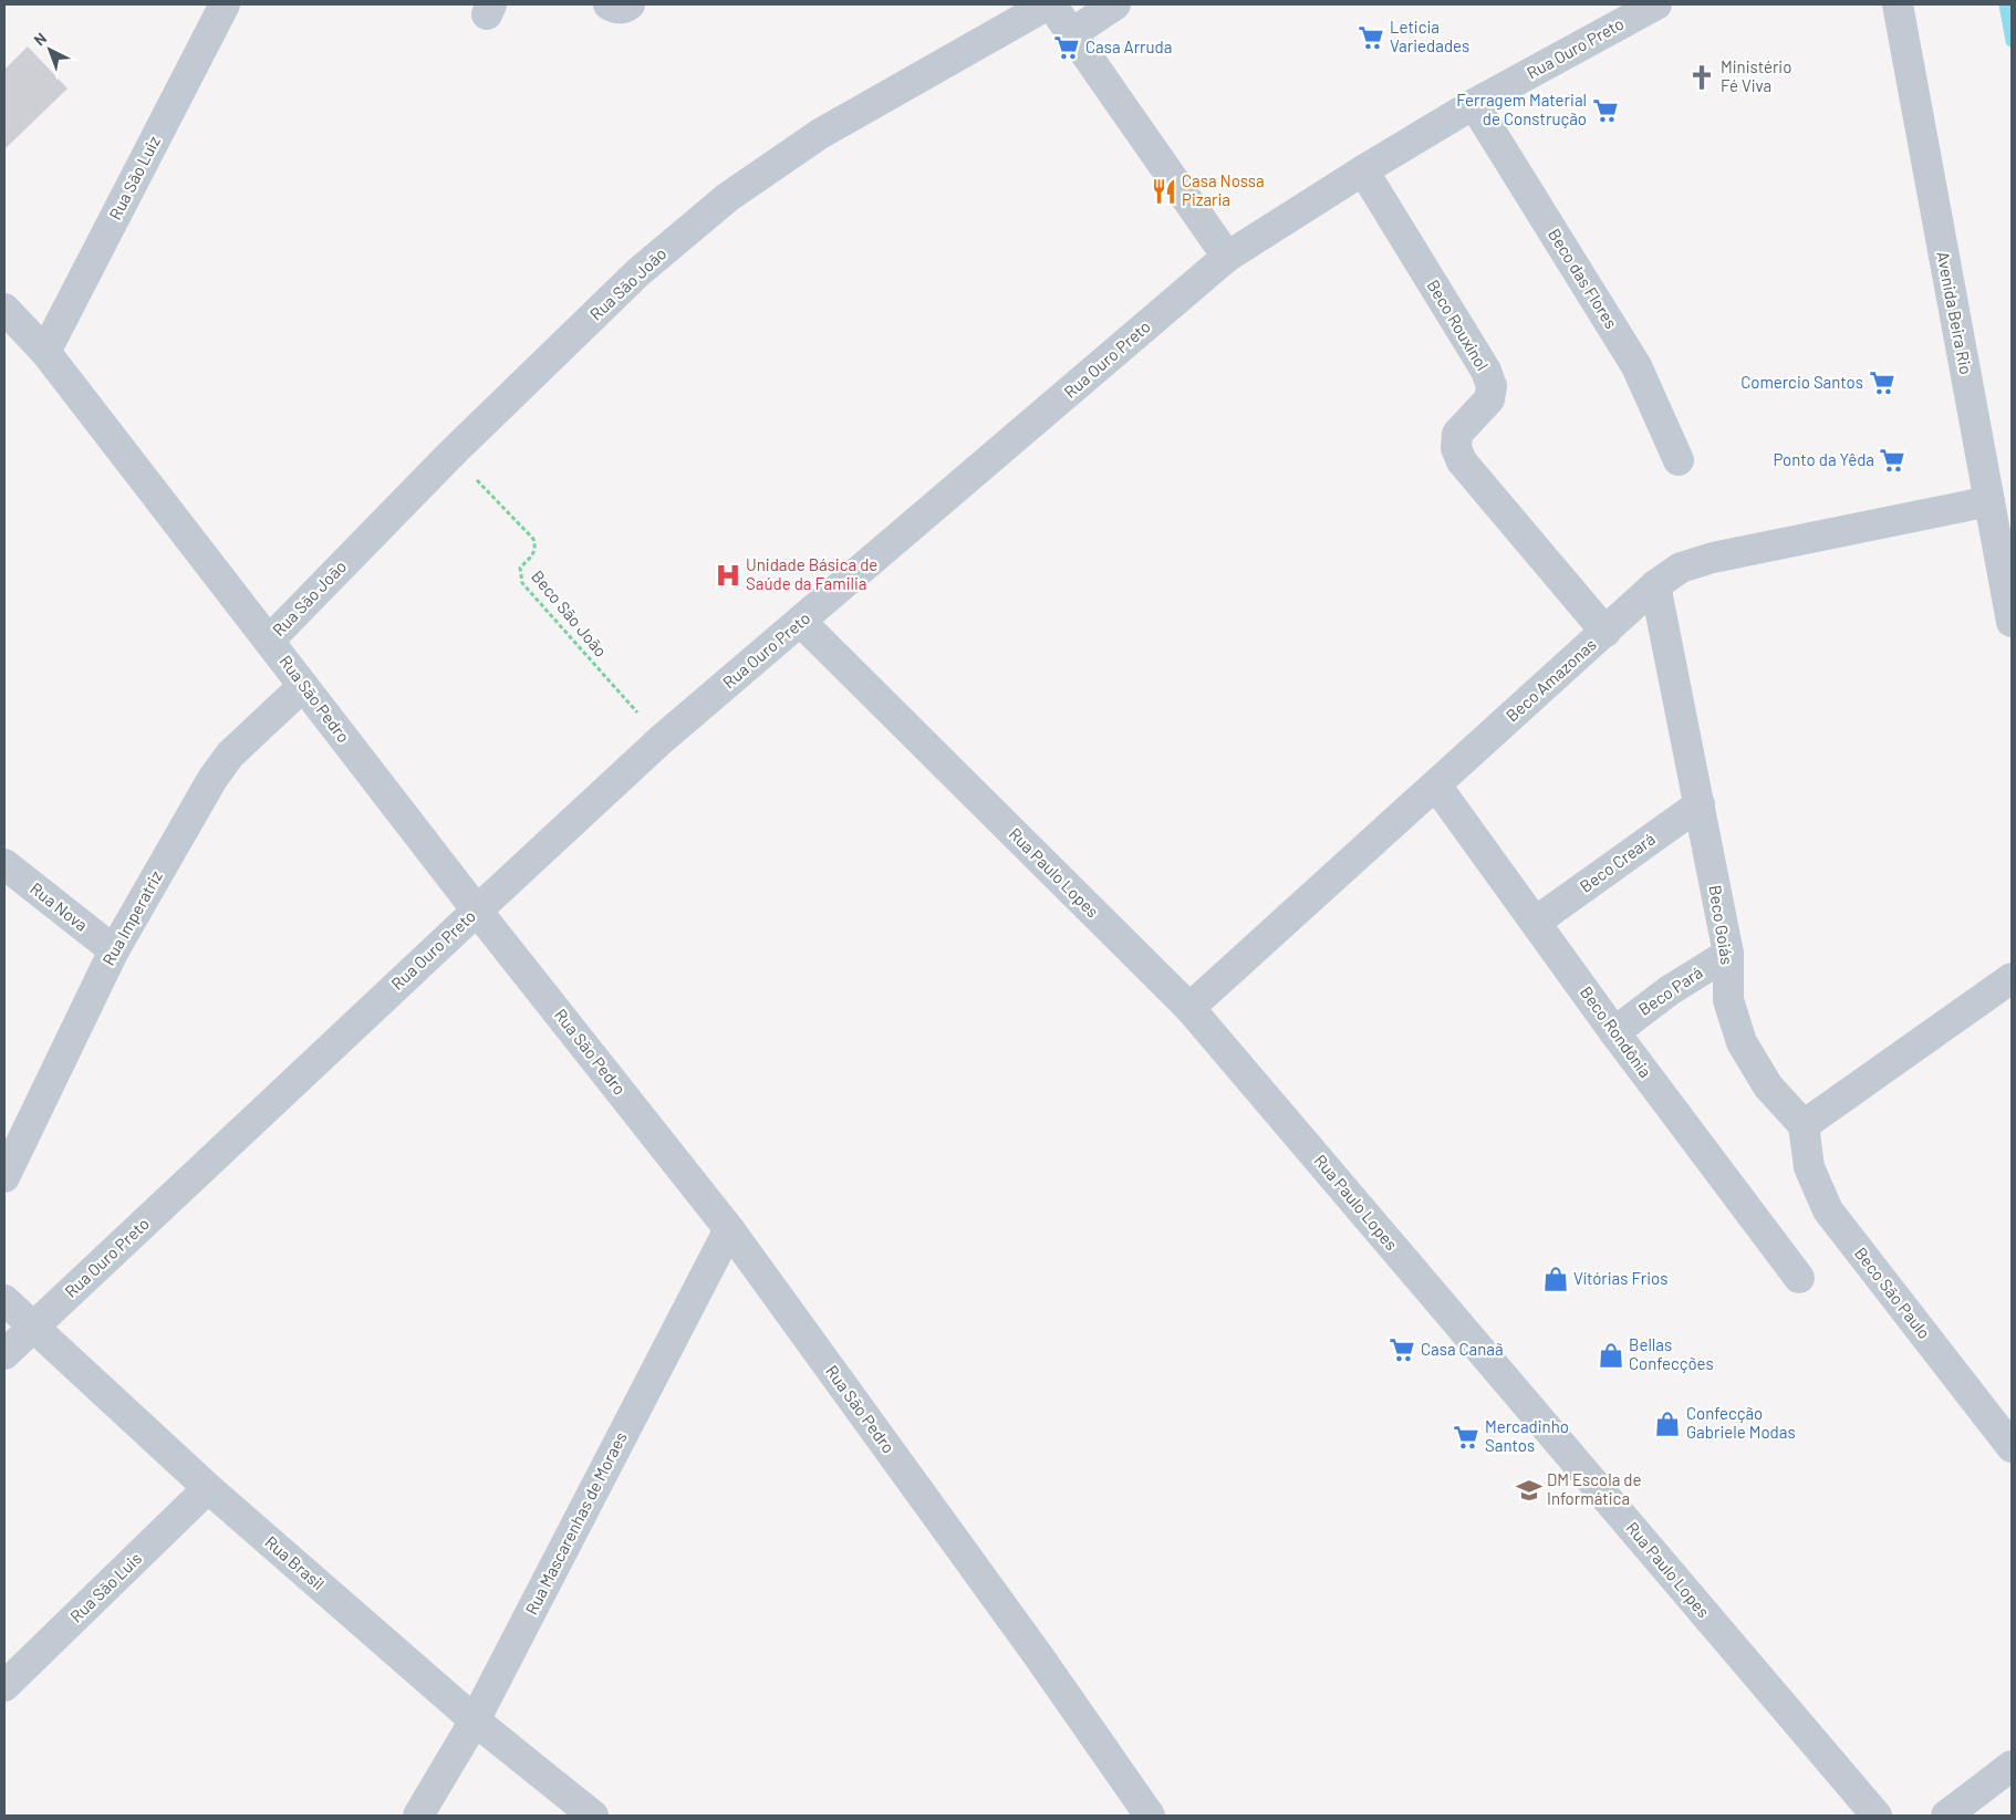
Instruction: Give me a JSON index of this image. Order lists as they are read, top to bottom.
{
  "streets": {
    "street": [
      "Rua Ouro Preto",
      "Rua São Luiz",
      "Beco das Flores",
      "Rua São João",
      "Avenida Beira Rio",
      "Beco Rouxinol",
      "Beco Amazonas",
      "Rua São Pedro",
      "Beco Creará",
      "Rua Paulo Lopes",
      "Rua Nova",
      "Rua Imperatriz",
      "Beco Goiás",
      "Beco Pará",
      "Beco Rondônia",
      "Beco São Paulo",
      "Rua Mascarenhas de Moraes",
      "Rua Brasil",
      "Rua São Luis"
    ],
    "path": ["Beco São João"]
  },
  "crossings": [
    ["Rua Ouro Preto", "Beco das Flores"],
    ["Rua Ouro Preto", "Beco Rouxinol"],
    ["Rua Ouro Preto", "Beco São João"],
    ["Rua Ouro Preto", "Rua São Pedro"],
    ["Rua Ouro Preto", "Rua Paulo Lopes"],
    ["Rua Ouro Preto", "Rua Brasil"],
    ["Rua São Luiz", "Rua São Pedro"],
    ["Rua São João", "Beco São João"],
    ["Rua São João", "Rua São Pedro"],
    ["Avenida Beira Rio", "Beco Amazonas"],
    ["Beco Rouxinol", "Beco Amazonas"],
    ["Beco Amazonas", "Rua Paulo Lopes"],
    ["Beco Amazonas", "Beco Goiás"],
    ["Beco Amazonas", "Beco Rondônia"],
    ["Rua São Pedro", "Rua Imperatriz"],
    ["Rua São Pedro", "Rua Mascarenhas de Moraes"],
    ["Beco Creará", "Beco Goiás"],
    ["Beco Creará", "Beco Rondônia"],
    ["Rua Nova", "Rua Imperatriz"],
    ["Beco Goiás", "Beco Pará"],
    ["Beco Goiás", "Beco São Paulo"],
    ["Beco Pará", "Beco Rondônia"],
    ["Rua Mascarenhas de Moraes", "Rua Brasil"],
    ["Rua Brasil", "Rua São Luis"]
  ],
  "places": {
    "supermarket": [
      "Leticia Variedades",
      "Casa Arruda",
      "Ferragem Material de Construção",
      "Comercio Santos",
      "Ponto da Yêda",
      "Casa Canaã",
      "Mercadinho Santos"
    ],
    "church": ["Ministério Fé Viva"],
    "restaurant": ["Casa Nossa Pizaria"],
    "hospital": ["Unidade Básica de Saúde da Familia"],
    "shop": ["Vítórias Frios", "Bellas Confecções", "Confecção Gabriele Modas"],
    "school or university": ["DM Escola de Informática"]
  },
  "north": "top left"
}
